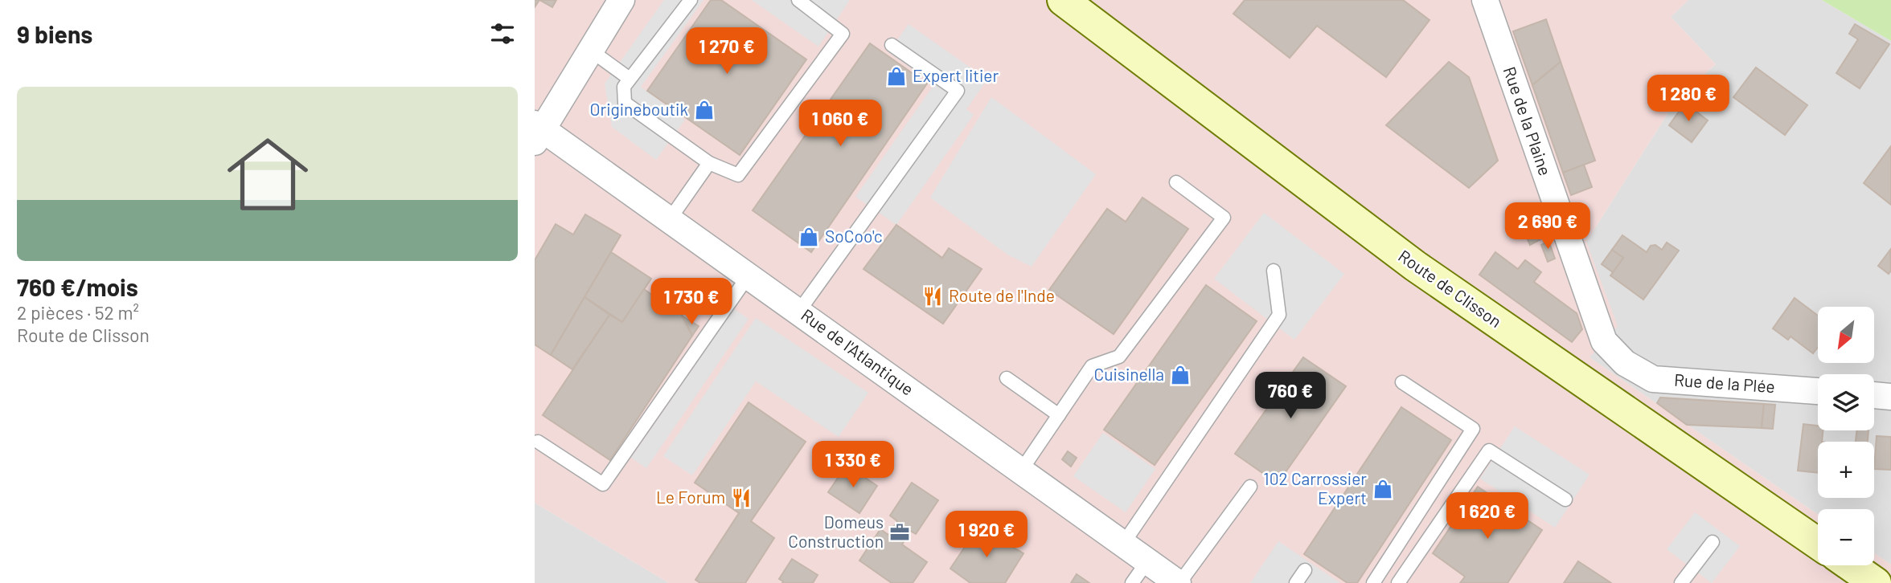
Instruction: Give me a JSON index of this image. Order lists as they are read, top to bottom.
{
  "streets": {
    "main road": ["Route de Clisson"],
    "street": ["Rue de la Plaine", "Rue de l'Atlantique", "Rue de la Plée"]
  },
  "crossings": [
    ["Rue de la Plaine", "Rue de la Plée"]
  ],
  "places": {
    "shop": [
      "Expert litier",
      "Origineboutik",
      "SoCoo'c",
      "Cuisinella",
      "102 Carrossier Expert"
    ],
    "restaurant": ["Route de l'Inde", "Le Forum"],
    "office": ["Domeus Construction"]
  },
  "north": "bottom left",
  "page": {
    "heading": "9 biens",
    "price": [
      "1 270 €",
      "1 280 €",
      "1 060 €",
      "2 690 €",
      "1 730 €",
      "760 €",
      "1 330 €",
      "1 620 €",
      "1 920 €"
    ],
    "list": [
      {
        "name": "760 €/mois",
        "note": "2 pièces · 52 m² · Route de Clisson"
      }
    ],
    "map_buttons": ["+", "−"]
  }
}
